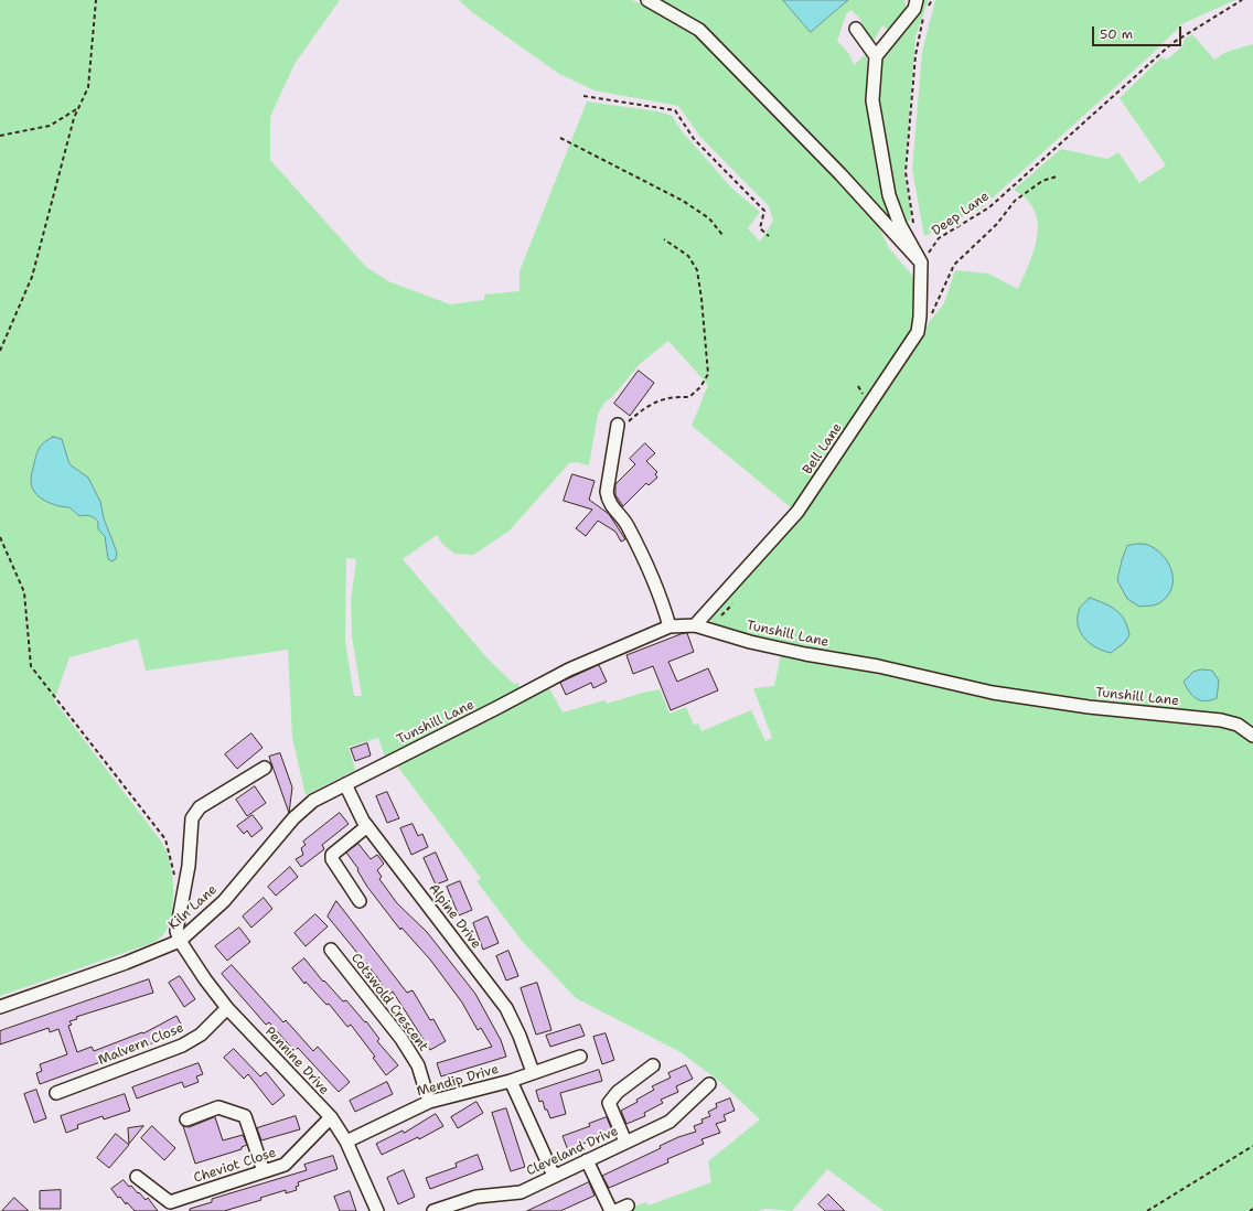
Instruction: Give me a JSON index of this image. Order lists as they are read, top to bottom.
{
  "streets": {
    "street": [
      "Bell Lane",
      "Tunshill Lane",
      "Kiln Lane",
      "Alpine Drive",
      "Cotswold Crescent",
      "Malvern Close",
      "Pennine Drive",
      "Mendip Drive",
      "Cleveland Drive",
      "Cheviot Close"
    ],
    "path": ["Deep Lane"]
  },
  "crossings": [
    ["Deep Lane", "Bell Lane"],
    ["Bell Lane", "Tunshill Lane"],
    ["Tunshill Lane", "Kiln Lane"],
    ["Tunshill Lane", "Alpine Drive"],
    ["Kiln Lane", "Alpine Drive"],
    ["Kiln Lane", "Pennine Drive"],
    ["Alpine Drive", "Mendip Drive"],
    ["Cotswold Crescent", "Mendip Drive"],
    ["Malvern Close", "Pennine Drive"],
    ["Pennine Drive", "Mendip Drive"],
    ["Pennine Drive", "Cheviot Close"]
  ],
  "scale_bar": "50 m"
}
